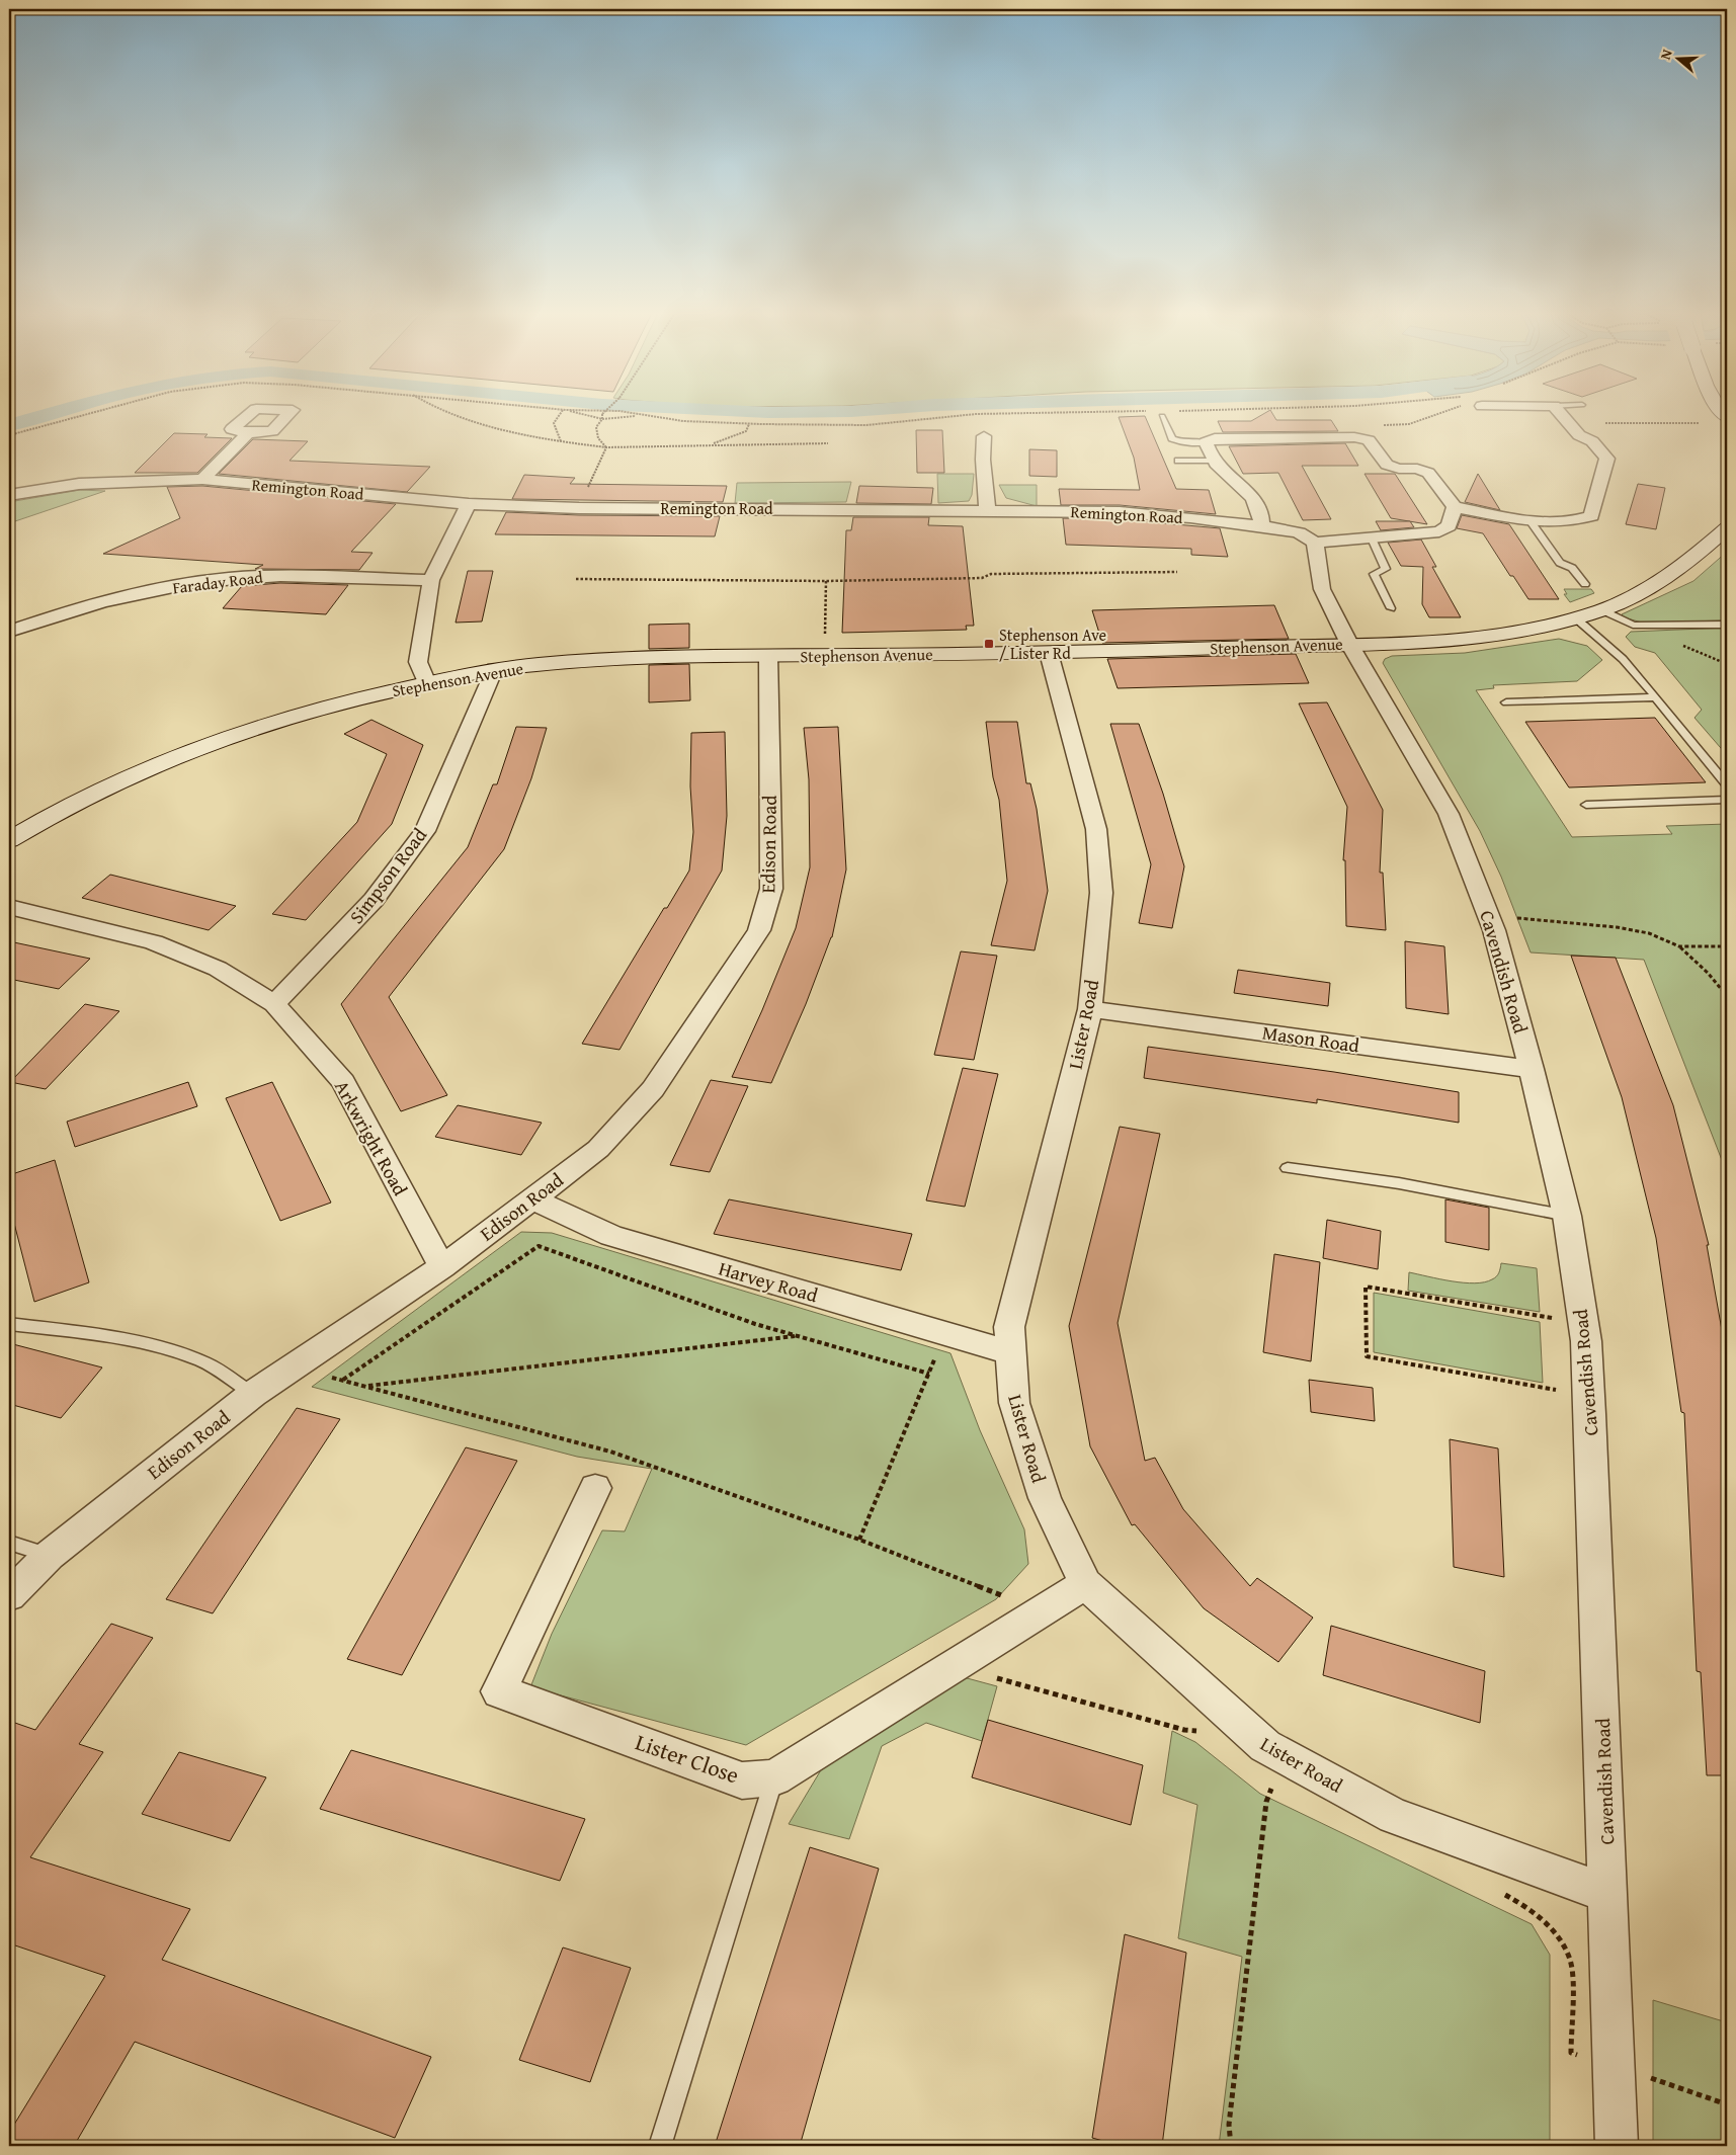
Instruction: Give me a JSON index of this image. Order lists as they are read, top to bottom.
{
  "streets": {
    "street": [
      "Remington Road",
      "Faraday Road",
      "Stephenson Avenue",
      "Edison Road",
      "Simpson Road",
      "Cavendish Road",
      "Lister Road",
      "Mason Road",
      "Arkwright Road",
      "Harvey Road",
      "Lister Close"
    ]
  },
  "crossings": [
    ["Stephenson Avenue", "Edison Road"],
    ["Stephenson Avenue", "Simpson Road"],
    ["Stephenson Avenue", "Cavendish Road"],
    ["Stephenson Avenue", "Lister Road"],
    ["Edison Road", "Arkwright Road"],
    ["Edison Road", "Harvey Road"],
    ["Simpson Road", "Arkwright Road"],
    ["Cavendish Road", "Lister Road"],
    ["Cavendish Road", "Mason Road"],
    ["Lister Road", "Mason Road"],
    ["Lister Road", "Harvey Road"],
    ["Lister Road", "Lister Close"]
  ],
  "places": {
    "transit": ["Stephenson Ave / Lister Rd"]
  },
  "north": "left"
}
